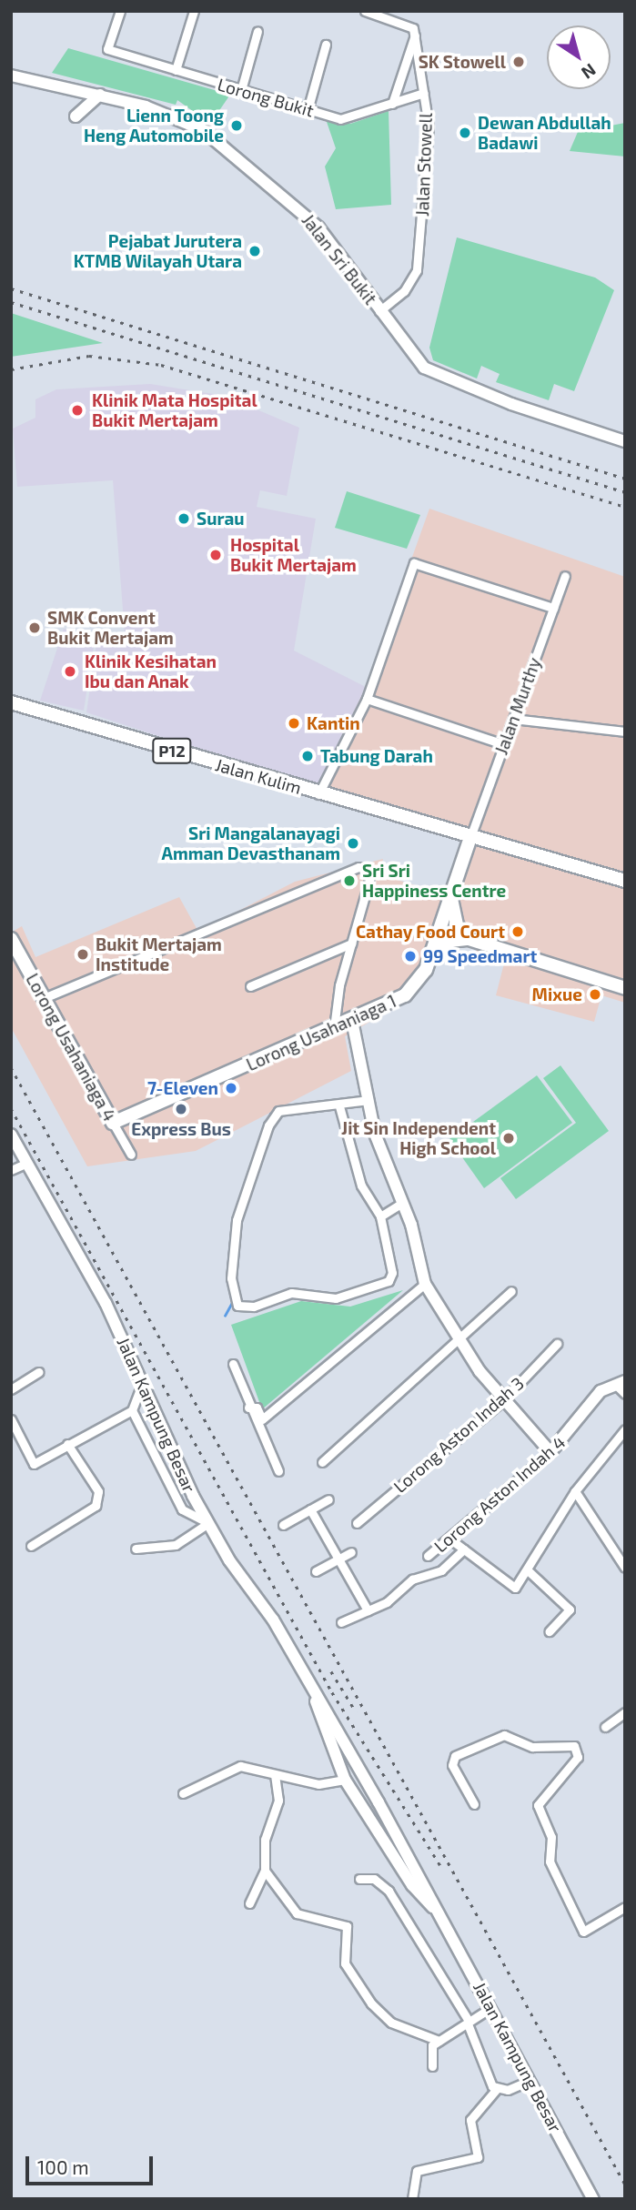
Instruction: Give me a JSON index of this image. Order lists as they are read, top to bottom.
{
  "streets": {
    "main road": [
      "P12",
      "Jalan Kulim",
      "Lorong Usahaniaga 1",
      "Lorong Usahaniaga 4"
    ],
    "street": [
      "Lorong Bukit",
      "Jalan Stowell",
      "Jalan Sri Bukit",
      "Jalan Murthy",
      "Jalan Kampung Besar",
      "Lorong Aston Indah 3",
      "Lorong Aston Indah 4"
    ]
  },
  "crossings": [
    ["Lorong Bukit", "Jalan Stowell"],
    ["Jalan Stowell", "Jalan Sri Bukit"],
    ["Jalan Murthy", "Jalan Kulim"],
    ["Jalan Murthy", "Lorong Usahaniaga 1"],
    ["Jalan Kulim", "Lorong Usahaniaga 1"],
    ["Lorong Usahaniaga 1", "Lorong Usahaniaga 4"]
  ],
  "places": [
    "SK Stowell",
    "Lienn Toong Heng Automobile",
    "Dewan Abdullah Badawi",
    "Pejabat Jurutera KTMB Wilayah Utara",
    "Klinik Mata Hospital Bukit Mertajam",
    "Surau",
    "Hospital Bukit Mertajam",
    "SMK Convent Bukit Mertajam",
    "Klinik Kesihatan Ibu dan Anak",
    "Kantin",
    "Tabung Darah",
    "Sri Mangalanayagi Amman Devasthanam",
    "Sri Sri Happiness Centre",
    "Cathay Food Court",
    "Bukit Mertajam Institude",
    "99 Speedmart",
    "Mixue",
    "7-Eleven",
    "Express Bus",
    "Jit Sin Independent High School"
  ],
  "scale_bar": "100 m",
  "north": "bottom right"
}
